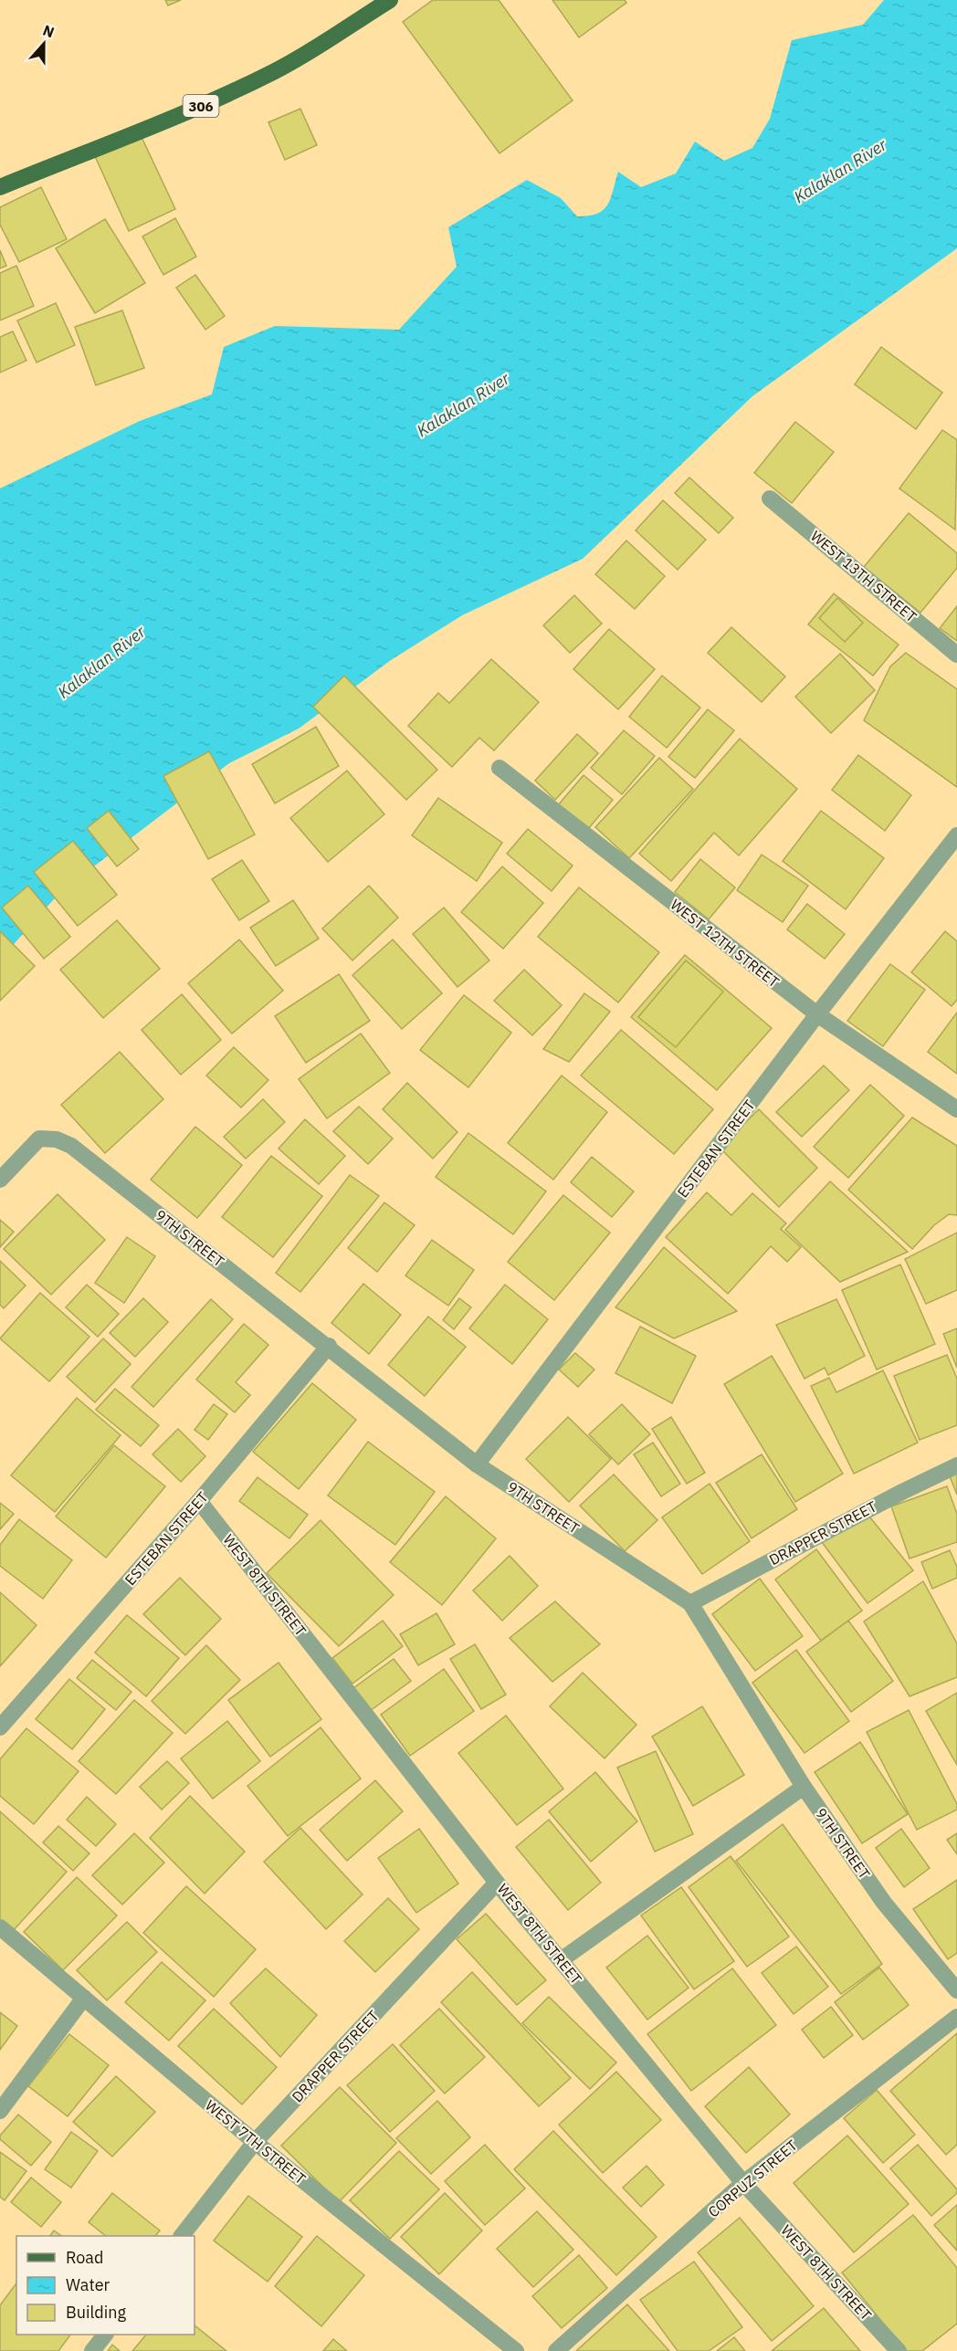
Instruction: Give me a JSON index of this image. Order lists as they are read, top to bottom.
{
  "streets": {
    "main road": ["306"],
    "street": [
      "WEST 13TH STREET",
      "WEST 12TH STREET",
      "ESTEBAN STREET",
      "9TH STREET",
      "DRAPPER STREET",
      "WEST 8TH STREET",
      "WEST 7TH STREET",
      "CORPUZ STREET"
    ]
  },
  "crossings": [
    ["WEST 12TH STREET", "ESTEBAN STREET"],
    ["ESTEBAN STREET", "9TH STREET"],
    ["ESTEBAN STREET", "WEST 8TH STREET"],
    ["9TH STREET", "DRAPPER STREET"],
    ["DRAPPER STREET", "WEST 8TH STREET"],
    ["DRAPPER STREET", "WEST 7TH STREET"],
    ["WEST 8TH STREET", "CORPUZ STREET"]
  ],
  "water": ["Kalaklan River"],
  "legend": ["Road", "Water", "Building"],
  "north": "top"
}
